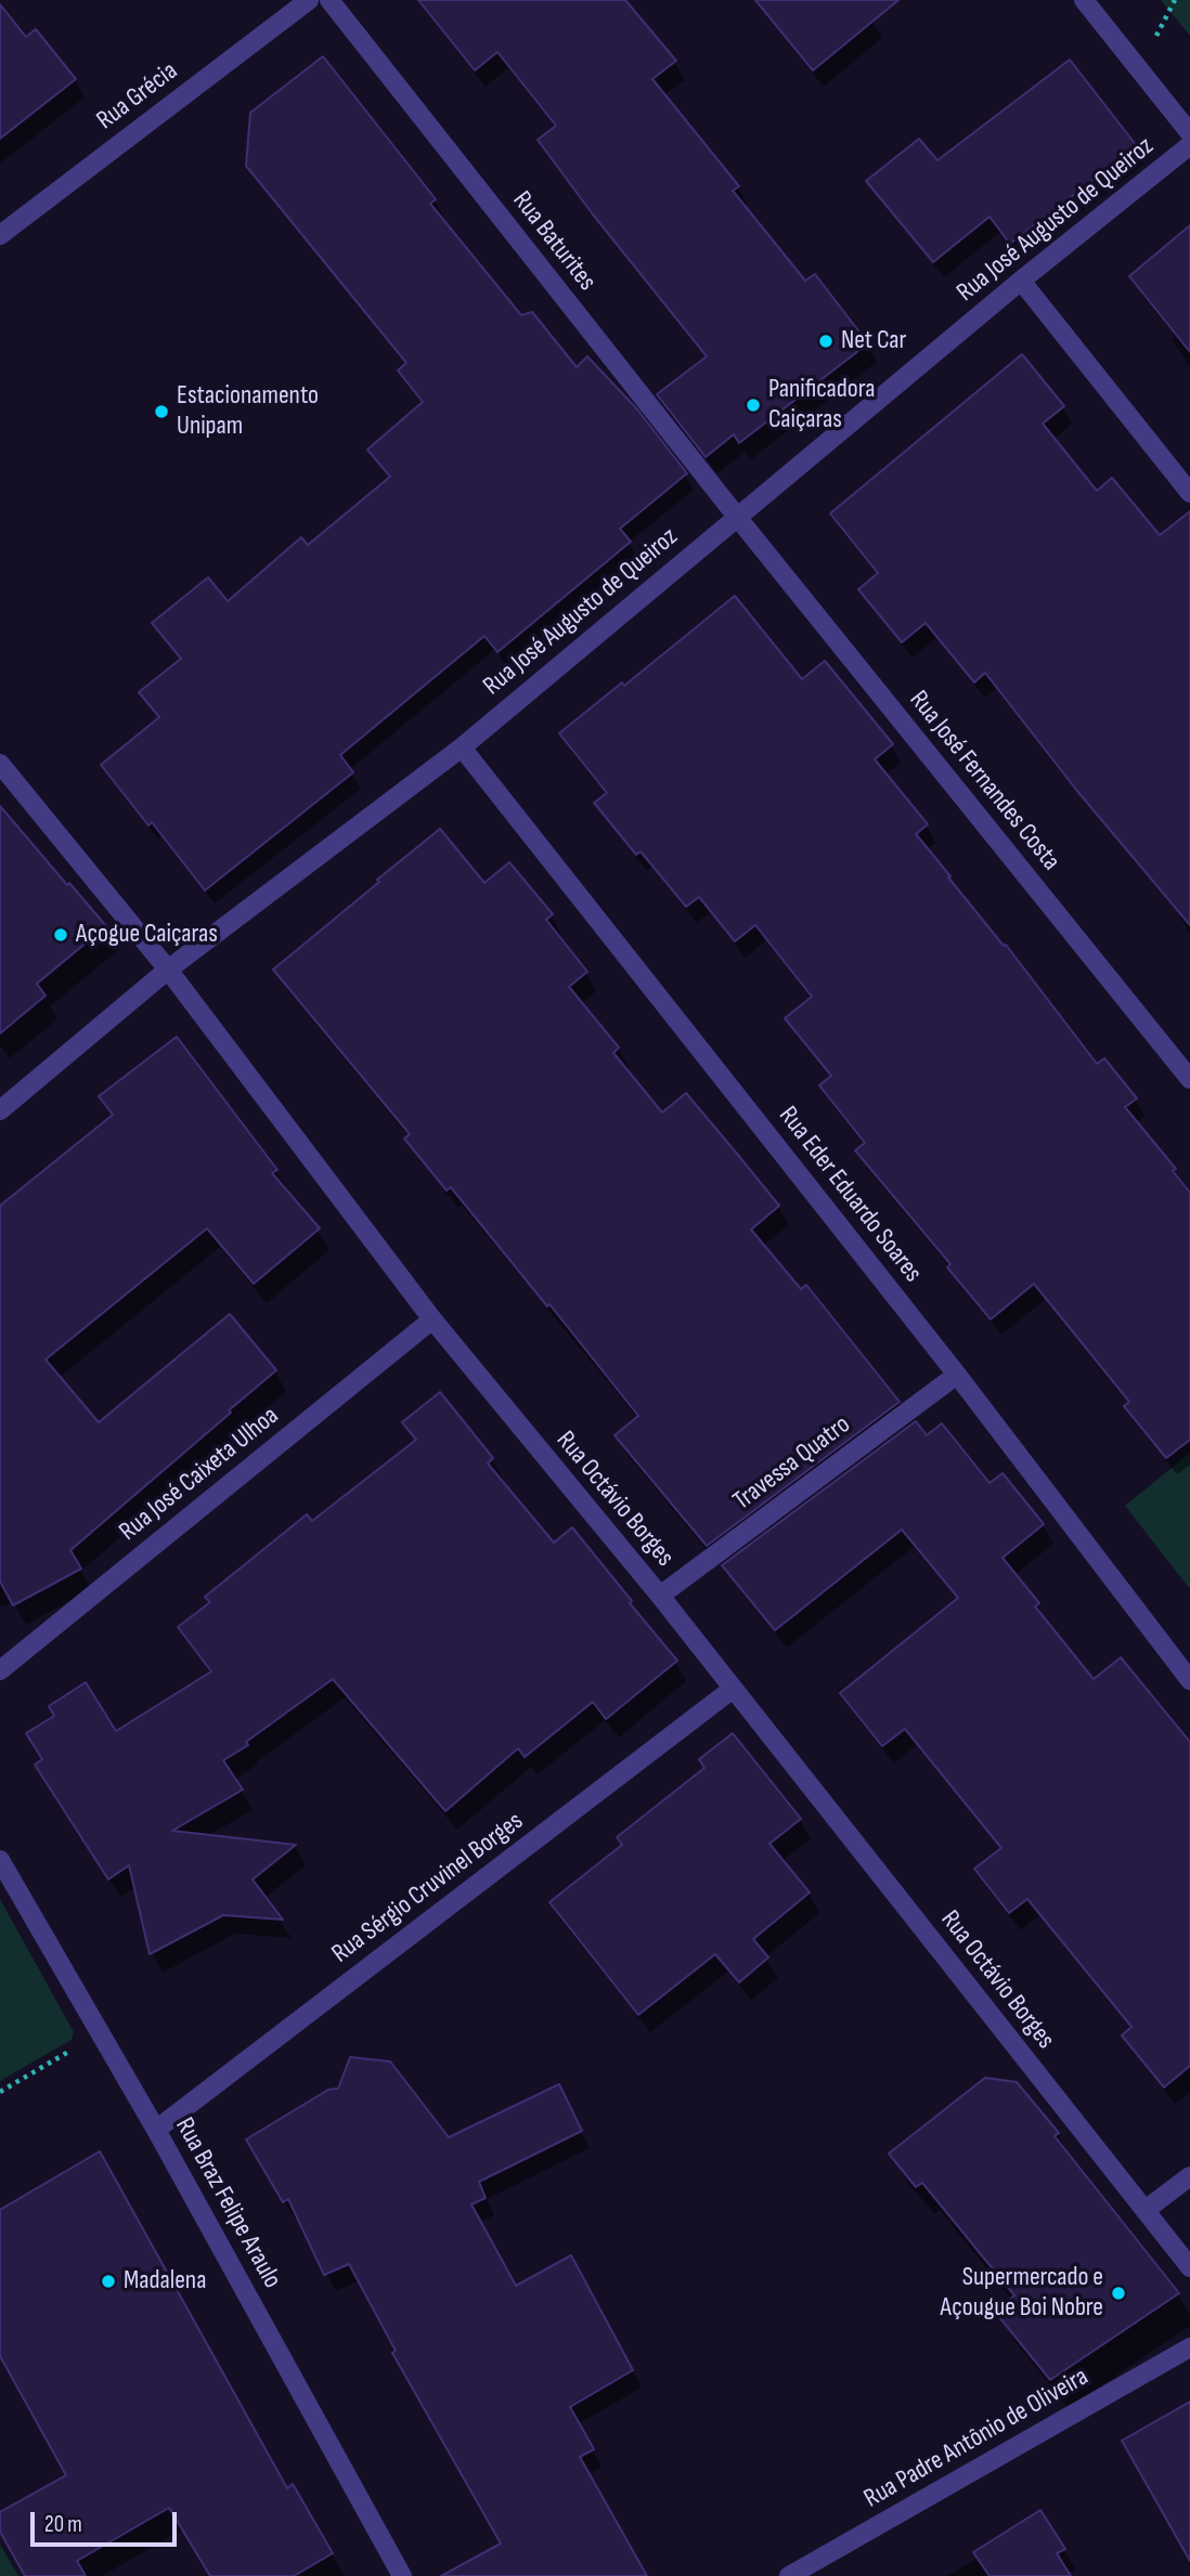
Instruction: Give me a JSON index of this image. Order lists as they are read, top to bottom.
{
  "streets": {
    "street": [
      "Rua Grécia",
      "Rua José Augusto de Queiroz",
      "Rua Baturites",
      "Rua José Fernandes Costa",
      "Rua Eder Eduardo Soares",
      "Travessa Quatro",
      "Rua José Caixeta Ulhoa",
      "Rua Octávio Borges",
      "Rua Sérgio Cruvinel Borges",
      "Rua Braz Felipe Araulo",
      "Rua Padre Antônio de Oliveira"
    ]
  },
  "crossings": [
    ["Rua José Augusto de Queiroz", "Rua Baturites"],
    ["Rua José Augusto de Queiroz", "Rua José Fernandes Costa"],
    ["Rua José Augusto de Queiroz", "Rua Eder Eduardo Soares"],
    ["Rua José Augusto de Queiroz", "Rua Octávio Borges"],
    ["Rua Baturites", "Rua José Fernandes Costa"],
    ["Rua Eder Eduardo Soares", "Travessa Quatro"],
    ["Travessa Quatro", "Rua Octávio Borges"],
    ["Rua José Caixeta Ulhoa", "Rua Octávio Borges"],
    ["Rua Octávio Borges", "Rua Sérgio Cruvinel Borges"],
    ["Rua Sérgio Cruvinel Borges", "Rua Braz Felipe Araulo"]
  ],
  "places": [
    "Net Car",
    "Panificadora Caiçaras",
    "Estacionamento Unipam",
    "Açogue Caiçaras",
    "Madalena",
    "Supermercado e Açougue Boi Nobre"
  ],
  "scale_bar": "20 m"
}
